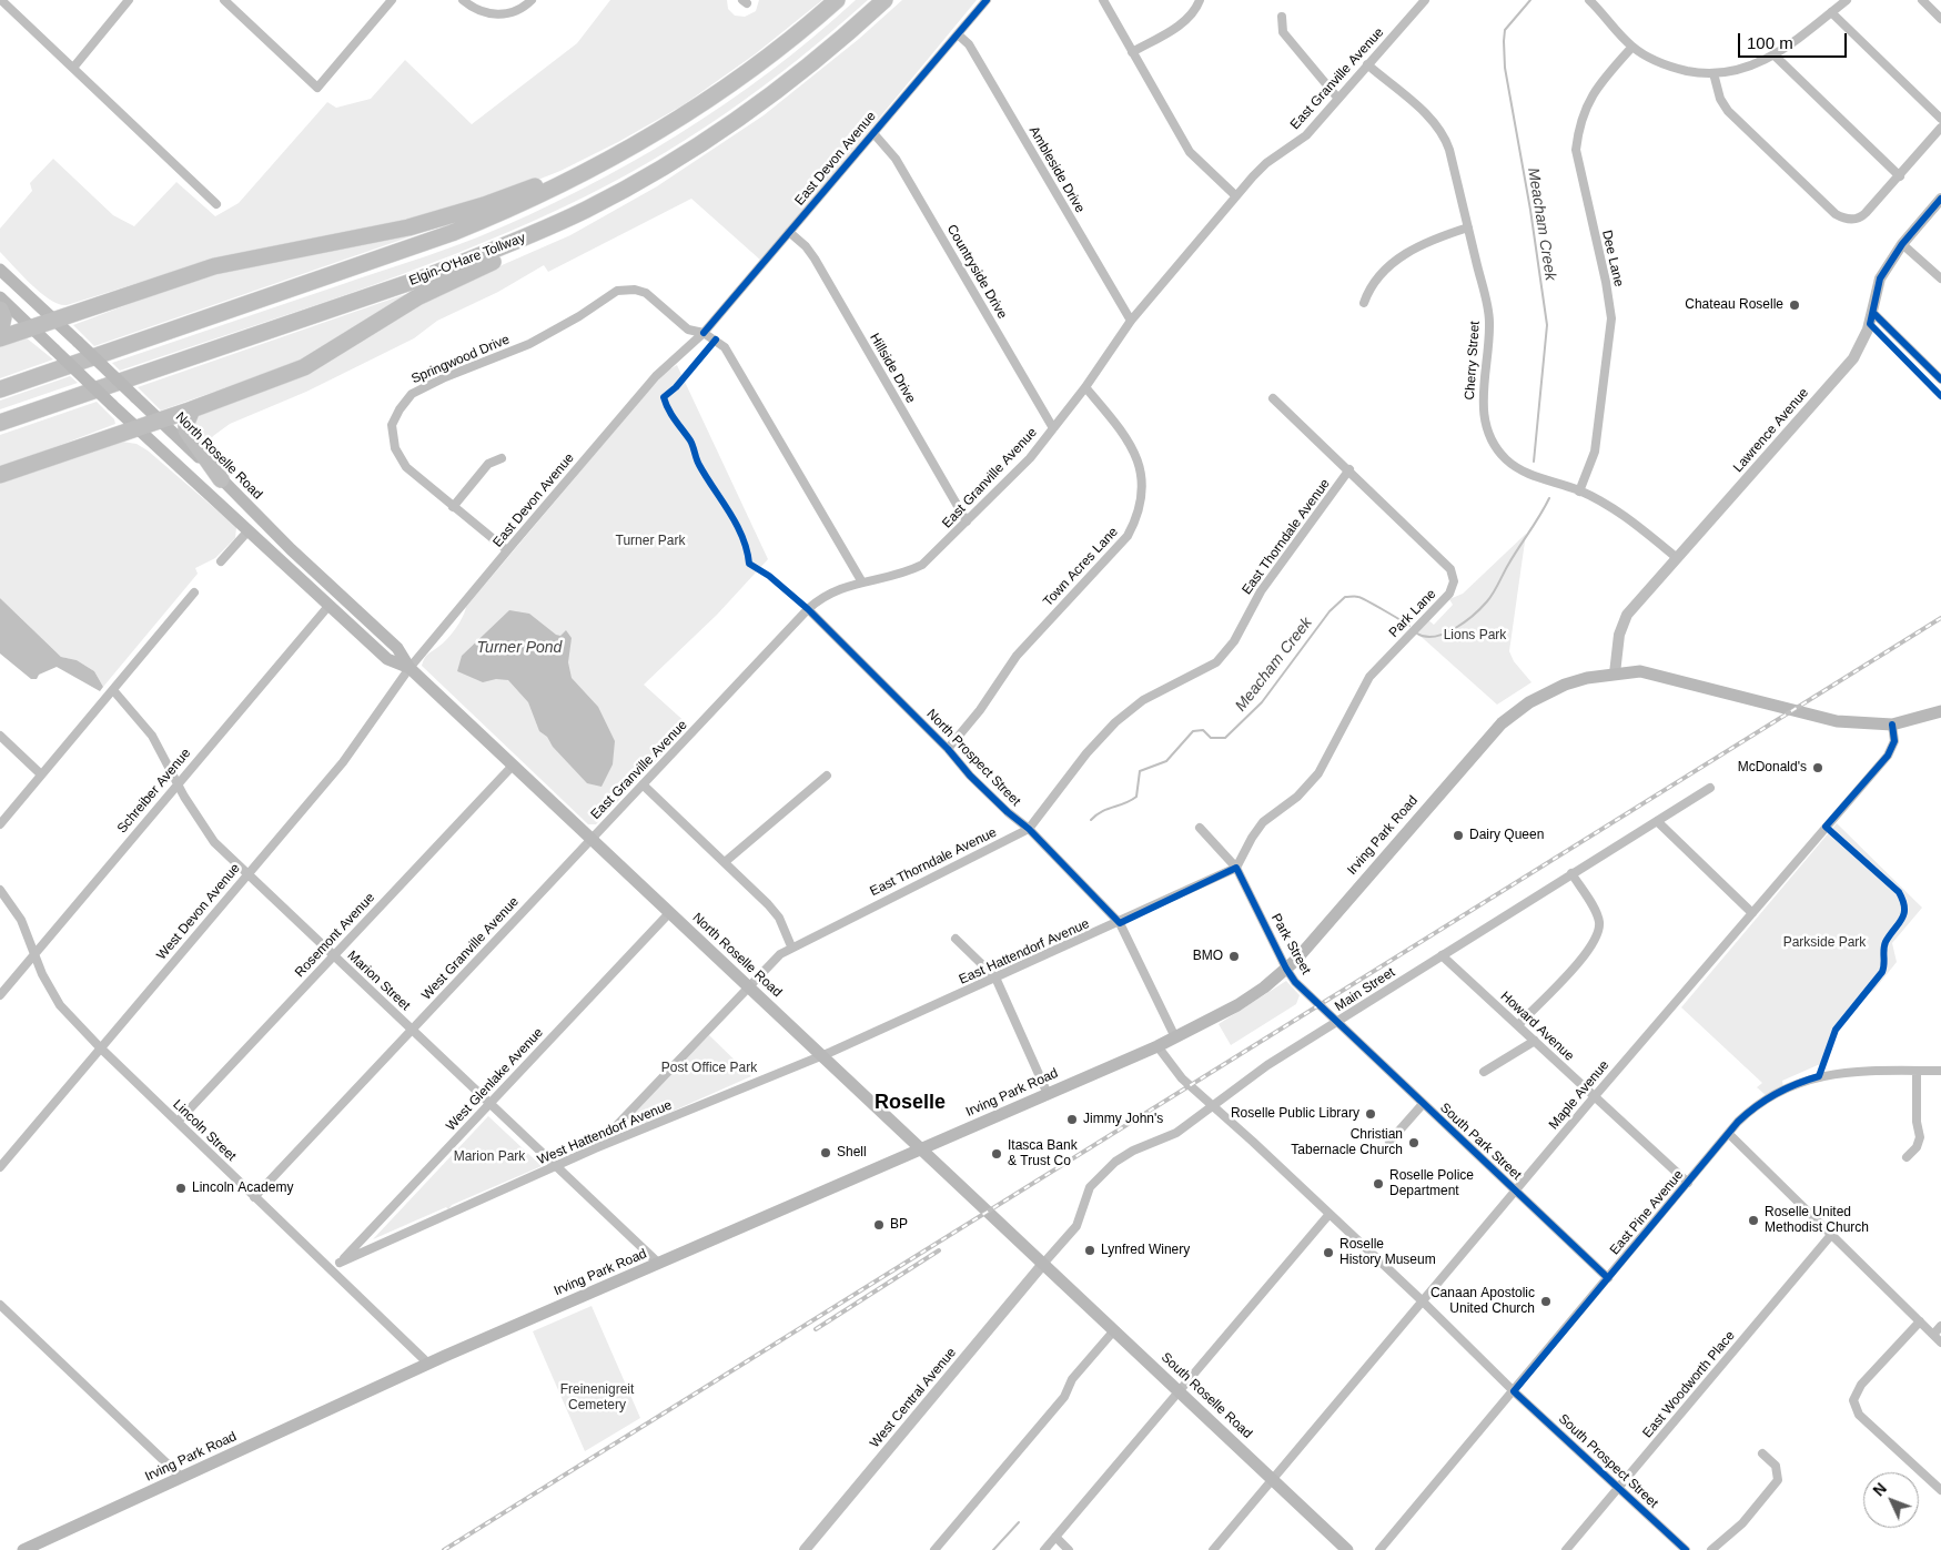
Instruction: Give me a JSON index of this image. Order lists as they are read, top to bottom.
{
  "streets": {
    "highway": ["Elgin-O'Hare Tollway"],
    "main road": ["North Roselle Road", "Irving Park Road", "South Roselle Road"],
    "street": [
      "East Granville Avenue",
      "East Devon Avenue",
      "Ambleside Drive",
      "Dee Lane",
      "Countryside Drive",
      "Springwood Drive",
      "Cherry Street",
      "Hillside Drive",
      "Lawrence Avenue",
      "East Thorndale Avenue",
      "Town Acres Lane",
      "Park Lane",
      "North Prospect Street",
      "Schreiber Avenue",
      "West Devon Avenue",
      "Rosemont Avenue",
      "Park Street",
      "West Granville Avenue",
      "East Hattendorf Avenue",
      "Marion Street",
      "Main Street",
      "Howard Avenue",
      "West Glenlake Avenue",
      "Maple Avenue",
      "Lincoln Street",
      "West Hattendorf Avenue",
      "South Park Street",
      "East Pine Avenue",
      "East Woodworth Place",
      "West Central Avenue",
      "South Prospect Street"
    ]
  },
  "crossings": [
    ["East Granville Avenue", "Ambleside Drive"],
    ["East Granville Avenue", "Countryside Drive"],
    ["East Granville Avenue", "Springwood Drive"],
    ["East Granville Avenue", "Cherry Street"],
    ["East Granville Avenue", "Hillside Drive"],
    ["East Granville Avenue", "North Roselle Road"],
    ["East Granville Avenue", "Town Acres Lane"],
    ["East Granville Avenue", "North Prospect Street"],
    ["East Granville Avenue", "West Granville Avenue"],
    ["East Devon Avenue", "Ambleside Drive"],
    ["East Devon Avenue", "Countryside Drive"],
    ["East Devon Avenue", "Springwood Drive"],
    ["East Devon Avenue", "Hillside Drive"],
    ["East Devon Avenue", "North Roselle Road"],
    ["East Devon Avenue", "West Devon Avenue"],
    ["Dee Lane", "Cherry Street"],
    ["Cherry Street", "Lawrence Avenue"],
    ["Lawrence Avenue", "Irving Park Road"],
    ["North Roselle Road", "East Thorndale Avenue"],
    ["North Roselle Road", "Schreiber Avenue"],
    ["North Roselle Road", "Irving Park Road"],
    ["North Roselle Road", "West Devon Avenue"],
    ["North Roselle Road", "Rosemont Avenue"],
    ["North Roselle Road", "West Granville Avenue"],
    ["North Roselle Road", "East Hattendorf Avenue"],
    ["North Roselle Road", "Main Street"],
    ["North Roselle Road", "West Glenlake Avenue"],
    ["North Roselle Road", "West Hattendorf Avenue"],
    ["North Roselle Road", "South Roselle Road"],
    ["North Roselle Road", "West Central Avenue"],
    ["East Thorndale Avenue", "Park Lane"],
    ["East Thorndale Avenue", "North Prospect Street"],
    ["East Thorndale Avenue", "West Hattendorf Avenue"],
    ["Town Acres Lane", "North Prospect Street"],
    ["Park Lane", "Park Street"],
    ["Park Lane", "East Hattendorf Avenue"],
    ["North Prospect Street", "Irving Park Road"],
    ["North Prospect Street", "East Hattendorf Avenue"],
    ["Schreiber Avenue", "Marion Street"],
    ["Schreiber Avenue", "Lincoln Street"],
    ["Irving Park Road", "Park Street"],
    ["Irving Park Road", "Marion Street"],
    ["Irving Park Road", "Maple Avenue"],
    ["Irving Park Road", "Lincoln Street"],
    ["Irving Park Road", "South Prospect Street"],
    ["West Devon Avenue", "Marion Street"],
    ["West Devon Avenue", "Lincoln Street"],
    ["Rosemont Avenue", "Marion Street"],
    ["Rosemont Avenue", "Lincoln Street"],
    ["Park Street", "East Hattendorf Avenue"],
    ["Park Street", "Main Street"],
    ["Park Street", "South Park Street"],
    ["West Granville Avenue", "Marion Street"],
    ["West Granville Avenue", "Lincoln Street"],
    ["East Hattendorf Avenue", "West Hattendorf Avenue"],
    ["Marion Street", "West Glenlake Avenue"],
    ["Marion Street", "West Hattendorf Avenue"],
    ["Main Street", "Howard Avenue"],
    ["Main Street", "South Park Street"],
    ["Main Street", "South Roselle Road"],
    ["Main Street", "West Central Avenue"],
    ["Main Street", "South Prospect Street"],
    ["Howard Avenue", "Maple Avenue"],
    ["Howard Avenue", "East Pine Avenue"],
    ["West Glenlake Avenue", "Lincoln Street"],
    ["West Glenlake Avenue", "West Hattendorf Avenue"],
    ["Maple Avenue", "South Park Street"],
    ["Maple Avenue", "South Roselle Road"],
    ["Maple Avenue", "South Prospect Street"],
    ["South Park Street", "East Pine Avenue"],
    ["East Pine Avenue", "South Prospect Street"],
    ["East Woodworth Place", "South Prospect Street"],
    ["South Roselle Road", "West Central Avenue"]
  ],
  "districts": ["Roselle"],
  "water": ["Meacham Creek", "Turner Pond"],
  "parks": [
    "Turner Park",
    "Lions Park",
    "Parkside Park",
    "Post Office Park",
    "Marion Park",
    "Freinenigreit Cemetery"
  ],
  "places": [
    "Chateau Roselle",
    "McDonald's",
    "Dairy Queen",
    "BMO",
    "Roselle Public Library",
    "Jimmy John's",
    "Christian Tabernacle Church",
    "Shell",
    "Itasca Bank & Trust Co",
    "Roselle Police Department",
    "Lincoln Academy",
    "Roselle United Methodist Church",
    "BP",
    "Lynfred Winery",
    "Roselle History Museum",
    "Canaan Apostolic United Church"
  ],
  "scale_bar": "100 m",
  "north": "top left"
}
